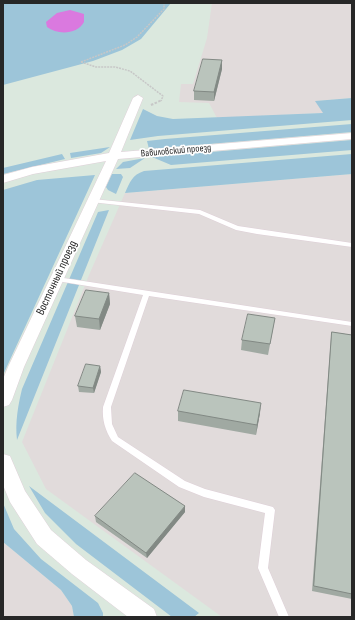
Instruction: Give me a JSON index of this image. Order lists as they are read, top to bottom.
{
  "streets": {
    "street": ["Вавиловский проезд", "Восточный проезд"]
  },
  "crossings": [
    ["Вавиловский проезд", "Восточный проезд"]
  ]
}
